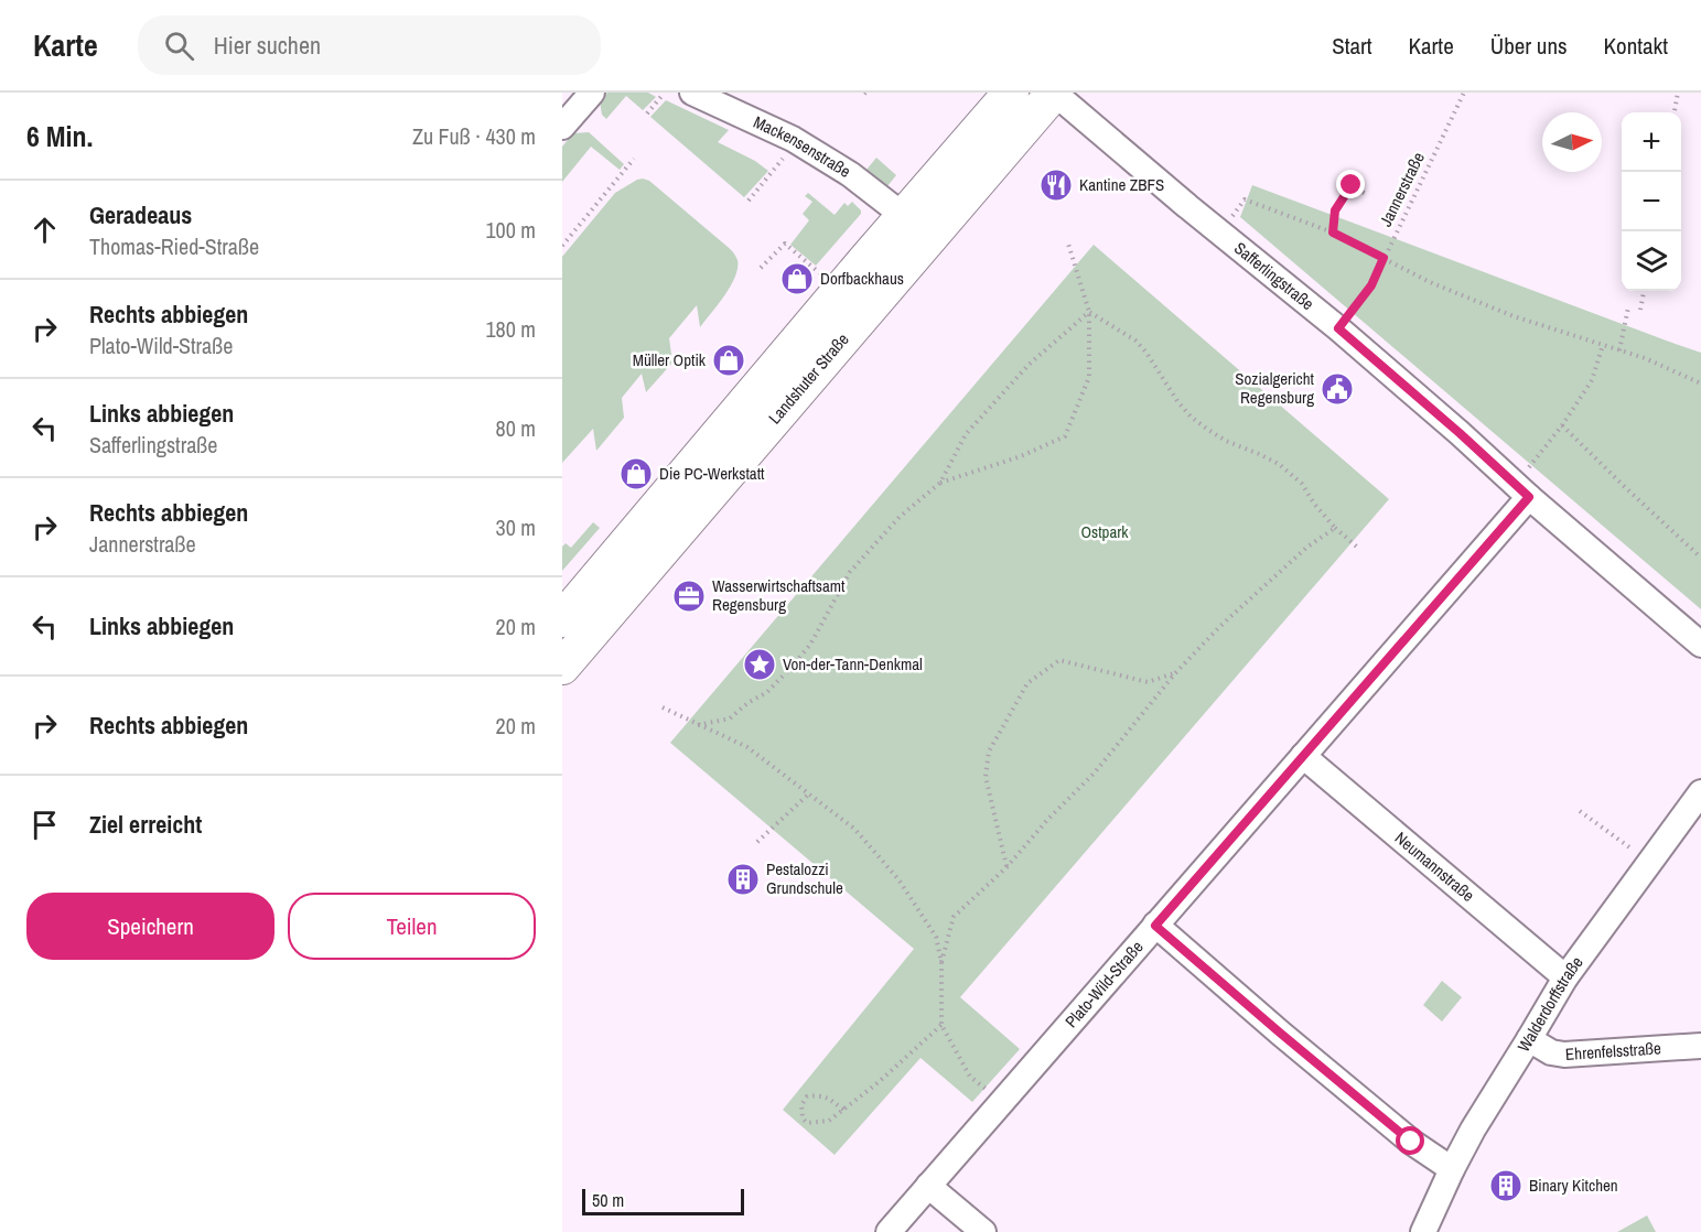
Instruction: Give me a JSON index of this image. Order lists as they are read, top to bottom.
{
  "streets": {
    "main road": ["Landshuter Straße"],
    "street": [
      "Mackensenstraße",
      "Safferlingstraße",
      "Neumannstraße",
      "Plato-Wild-Straße",
      "Walderdorffstraße",
      "Ehrenfelsstraße"
    ],
    "path": ["Jannerstraße"]
  },
  "crossings": [
    ["Mackensenstraße", "Landshuter Straße"],
    ["Jannerstraße", "Safferlingstraße"],
    ["Safferlingstraße", "Landshuter Straße"],
    ["Safferlingstraße", "Plato-Wild-Straße"],
    ["Neumannstraße", "Plato-Wild-Straße"],
    ["Neumannstraße", "Walderdorffstraße"],
    ["Walderdorffstraße", "Ehrenfelsstraße"]
  ],
  "parks": ["Ostpark"],
  "places": {
    "restaurant": ["Kantine ZBFS"],
    "shop": ["Dorfbackhaus", "Müller Optik", "Die PC-Werkstatt"],
    "public building": ["Sozialgericht Regensburg"],
    "office": ["Wasserwirtschaftsamt Regensburg"],
    "place": ["Von-der-Tann-Denkmal"],
    "building": ["Pestalozzi Grundschule", "Binary Kitchen"]
  },
  "scale_bar": "50 m",
  "north": "right",
  "page": {
    "header": "Karte",
    "search": "Hier suchen",
    "nav": [
      "Start",
      "Karte",
      "Über uns",
      "Kontakt"
    ],
    "heading": ["6 Min.", "Zu Fuß · 430 m"],
    "map_buttons": ["+", "−"],
    "list": [
      ["Geradeaus", "Thomas-Ried-Straße", "100 m"],
      ["Rechts abbiegen", "Plato-Wild-Straße", "180 m"],
      ["Links abbiegen", "Safferlingstraße", "80 m"],
      ["Rechts abbiegen", "Jannerstraße", "30 m"],
      ["Links abbiegen", "20 m"],
      ["Rechts abbiegen", "20 m"],
      "Ziel erreicht"
    ],
    "buttons": ["Speichern", "Teilen"],
    "scale": "50 m"
  }
}
